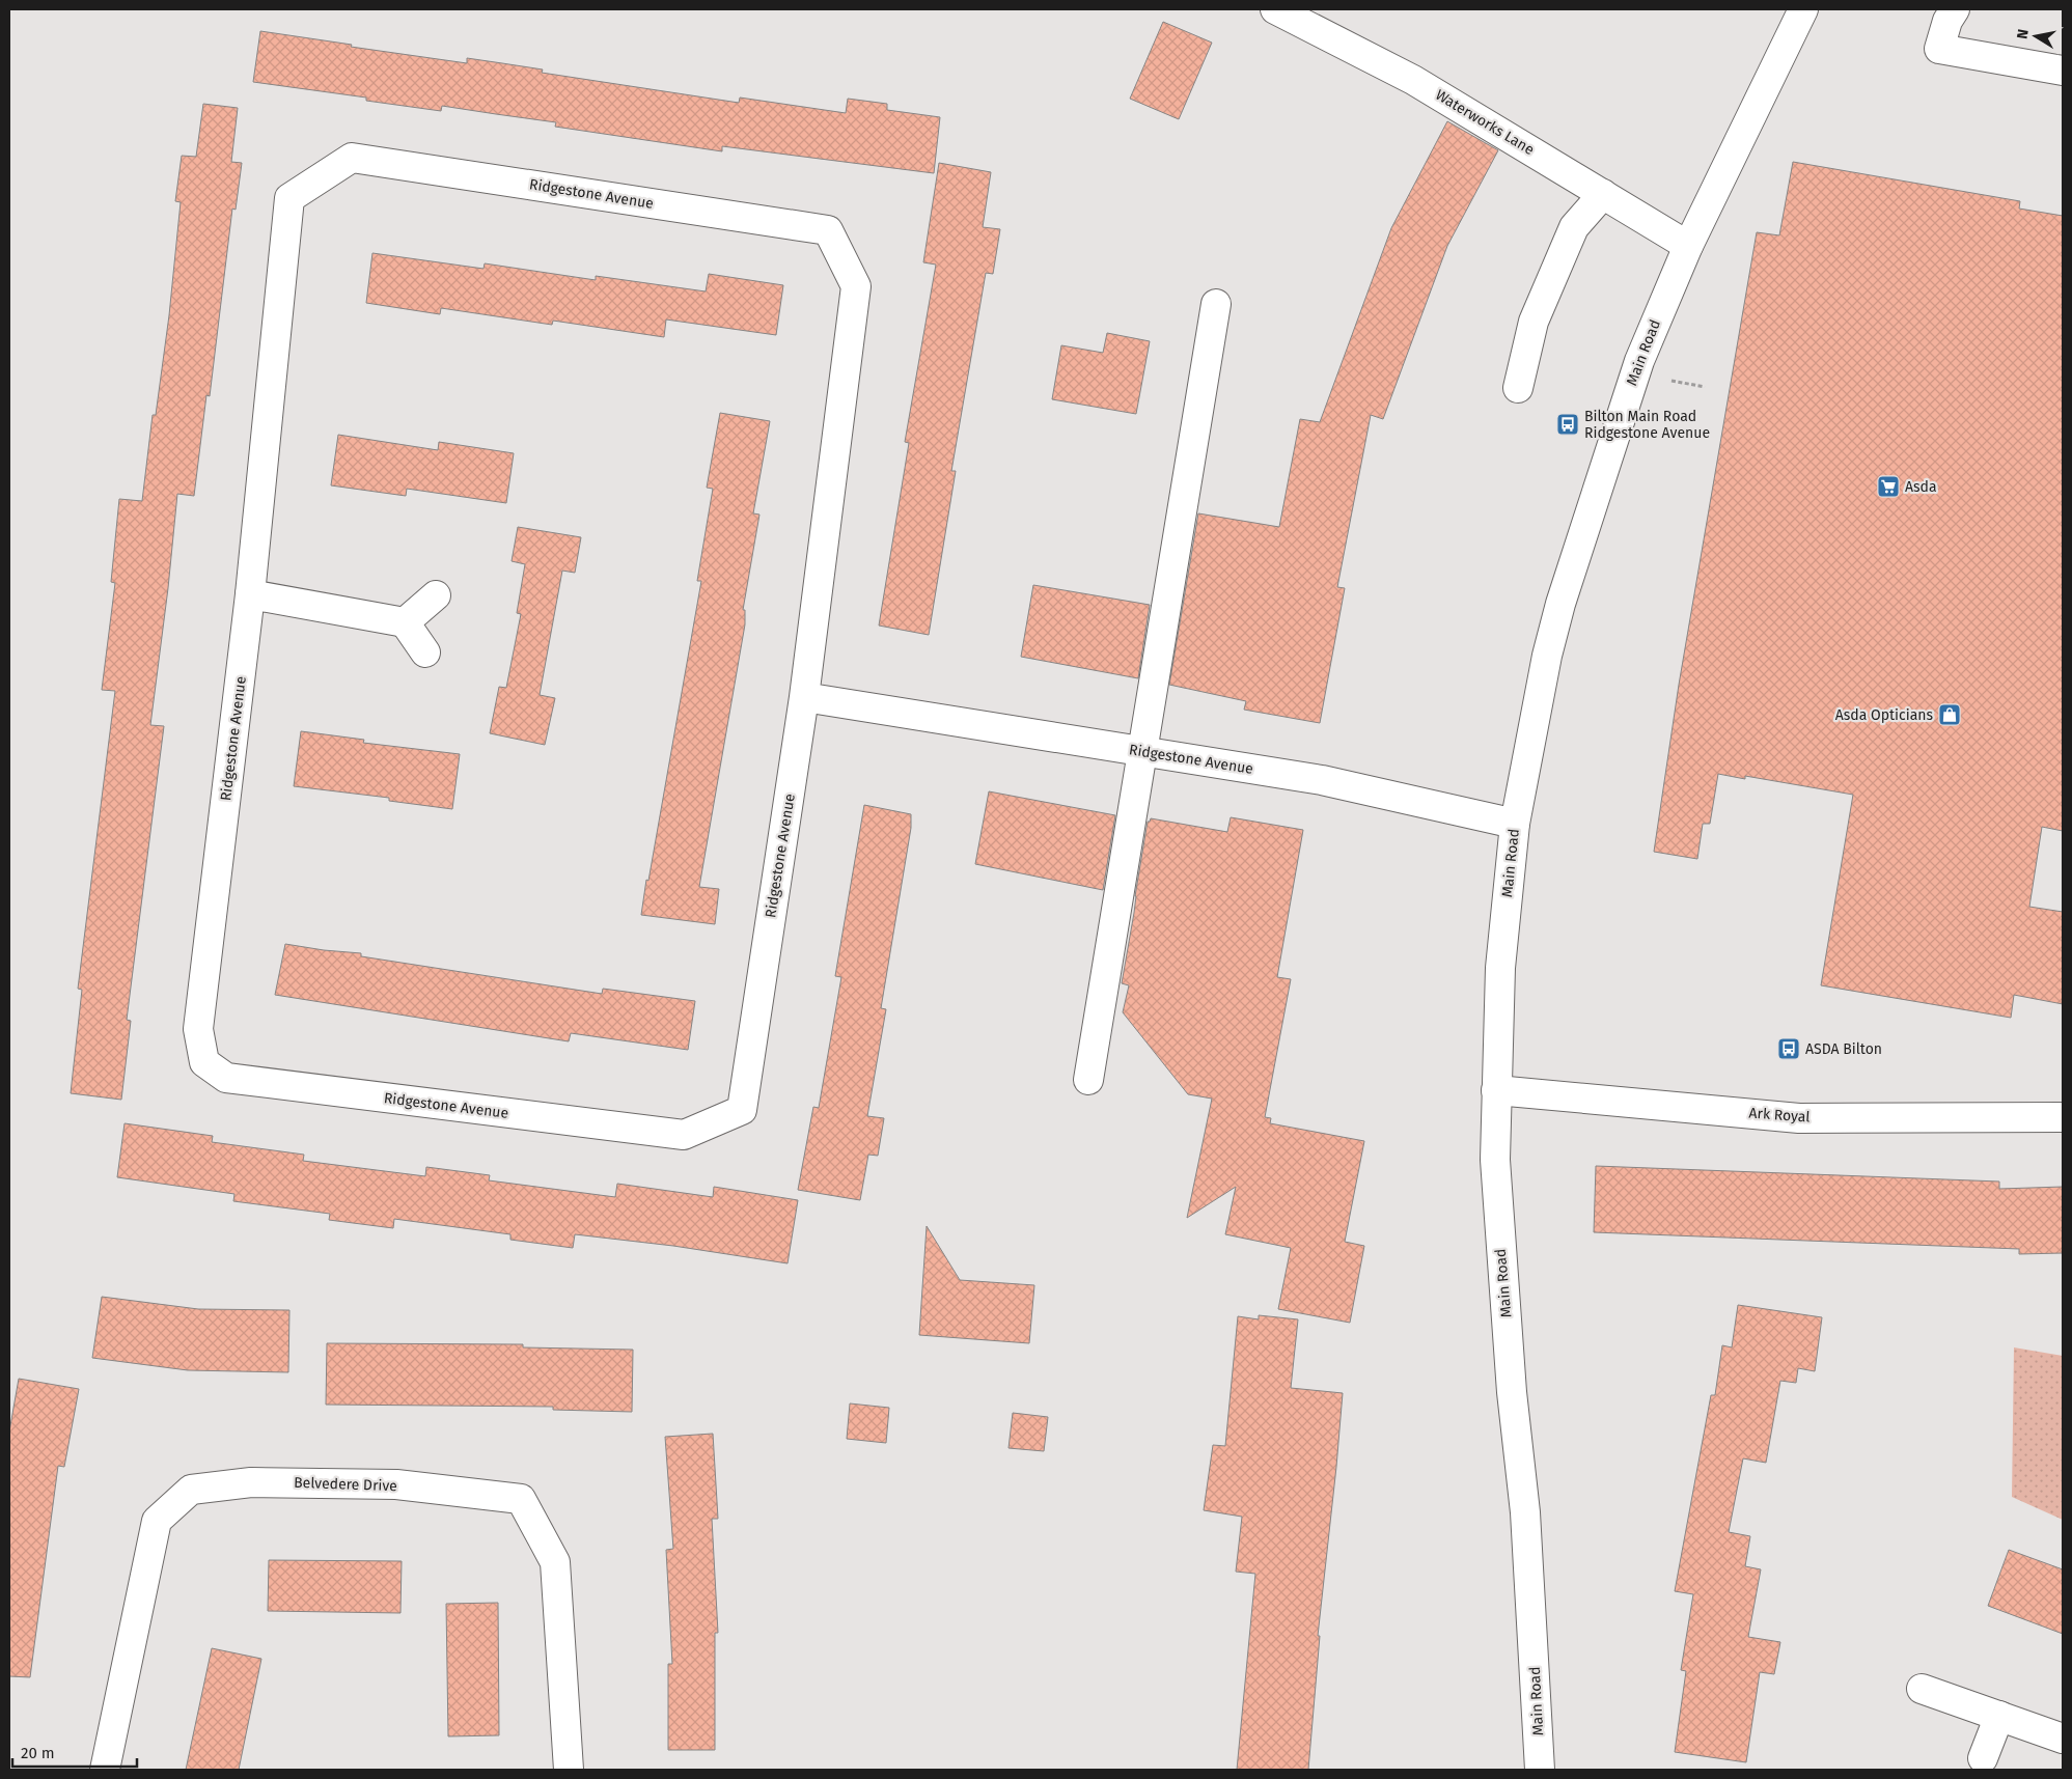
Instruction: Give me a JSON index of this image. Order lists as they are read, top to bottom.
{
  "streets": {
    "street": [
      "Waterworks Lane",
      "Ridgestone Avenue",
      "Main Road",
      "Ark Royal",
      "Belvedere Drive"
    ]
  },
  "crossings": [
    ["Waterworks Lane", "Main Road"],
    ["Ridgestone Avenue", "Main Road"],
    ["Main Road", "Ark Royal"]
  ],
  "places": {
    "bus stop": ["Bilton Main Road Ridgestone Avenue", "ASDA Bilton"],
    "supermarket": ["Asda"],
    "shop": ["Asda Opticians"]
  },
  "scale_bar": "20 m",
  "north": "left"
}
